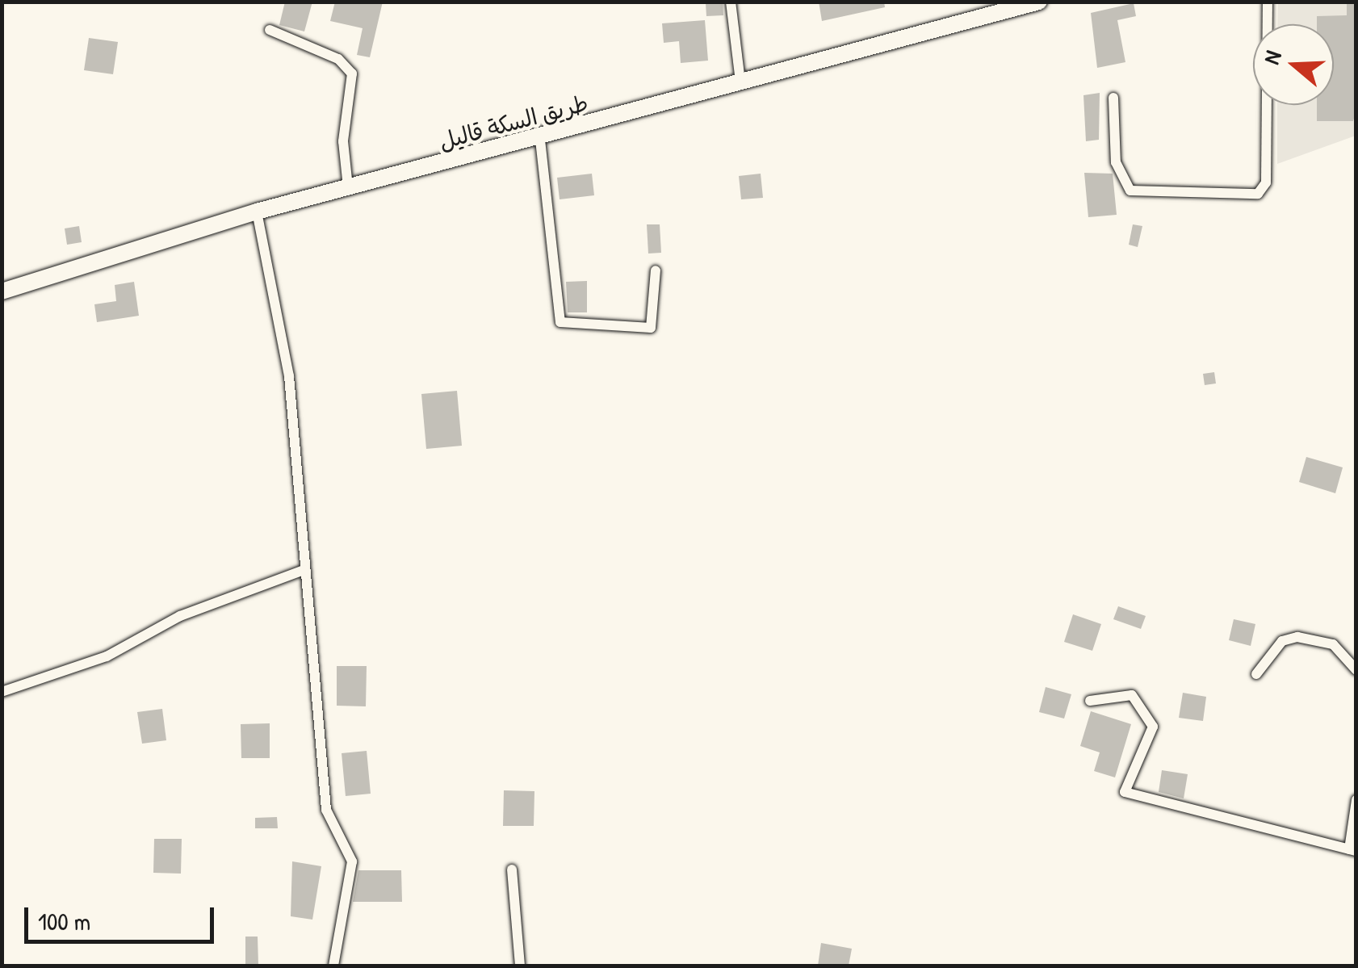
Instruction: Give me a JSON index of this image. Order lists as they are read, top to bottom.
{
  "streets": {
    "main road": ["طريق السكة قاليل"]
  },
  "scale_bar": "100 m",
  "north": "left"
}
